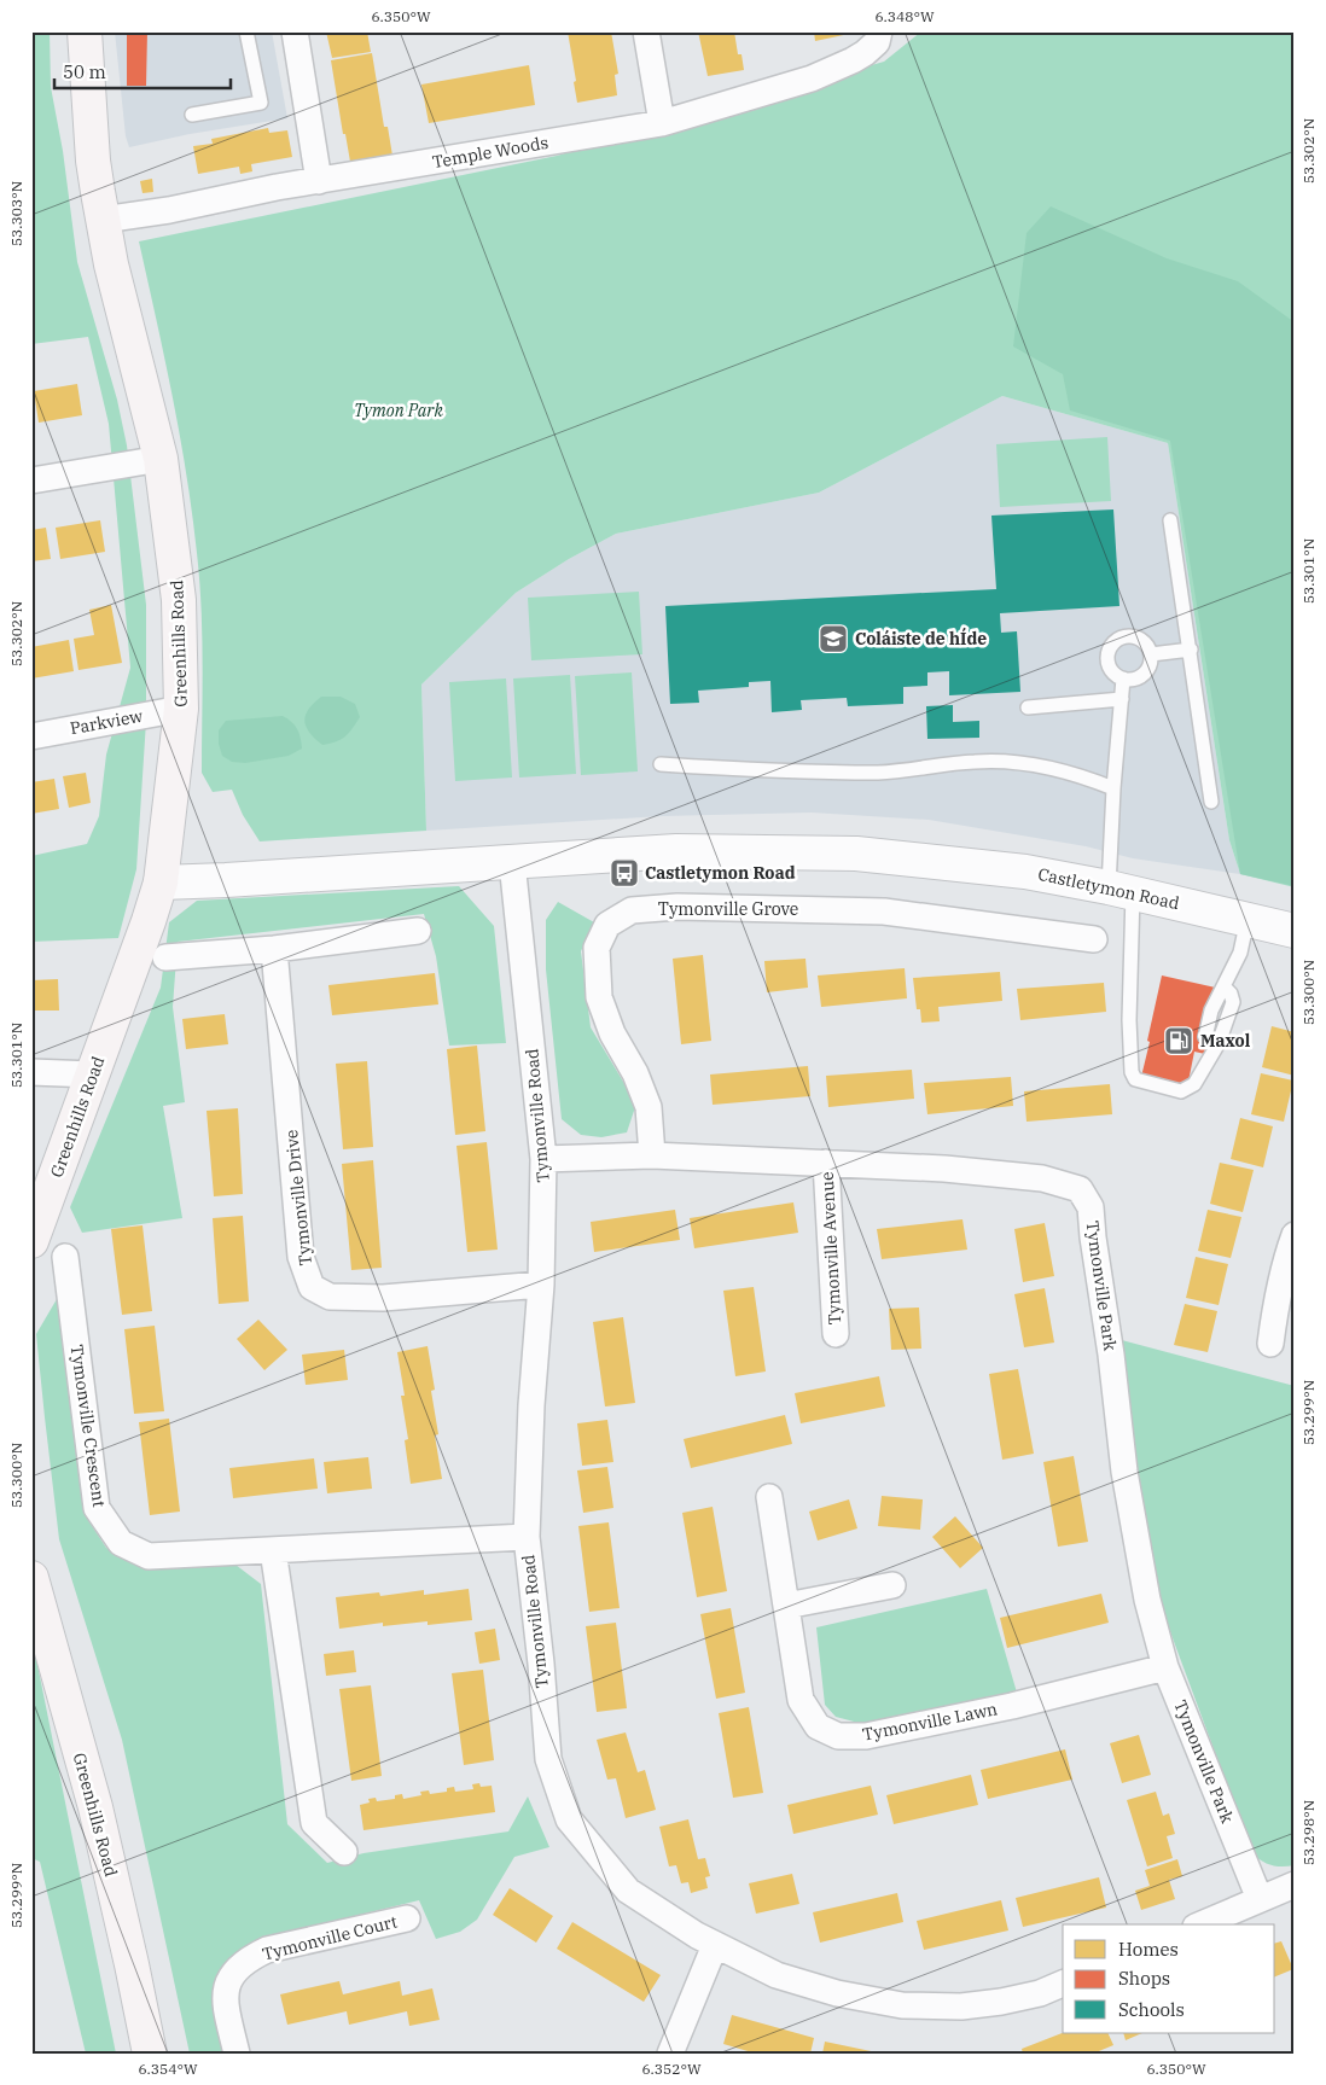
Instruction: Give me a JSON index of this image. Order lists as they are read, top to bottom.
{
  "streets": {
    "main road": ["Greenhills Road"],
    "street": [
      "Temple Woods",
      "Parkview",
      "Castletymon Road",
      "Tymonville Grove",
      "Tymonville Road",
      "Tymonville Drive",
      "Tymonville Avenue",
      "Tymonville Park",
      "Tymonville Crescent",
      "Tymonville Lawn",
      "Tymonville Court"
    ]
  },
  "crossings": [
    ["Temple Woods", "Greenhills Road"],
    ["Greenhills Road", "Parkview"],
    ["Greenhills Road", "Castletymon Road"],
    ["Castletymon Road", "Tymonville Road"],
    ["Tymonville Grove", "Tymonville Park"],
    ["Tymonville Road", "Tymonville Drive"],
    ["Tymonville Road", "Tymonville Park"],
    ["Tymonville Road", "Tymonville Crescent"],
    ["Tymonville Avenue", "Tymonville Park"],
    ["Tymonville Park", "Tymonville Lawn"]
  ],
  "parks": ["Tymon Park"],
  "places": {
    "school or university": ["Coláiste de hÍde"],
    "bus stop": ["Castletymon Road"],
    "fuel station": ["Maxol"]
  },
  "legend": ["Homes", "Shops", "Schools"],
  "scale_bar": "50 m",
  "coordinates": [
    "6.350°W",
    "6.348°W",
    "53.302°N",
    "53.303°N",
    "53.301°N",
    "53.300°N",
    "53.299°N",
    "53.298°N",
    "6.354°W",
    "6.352°W"
  ]
}
